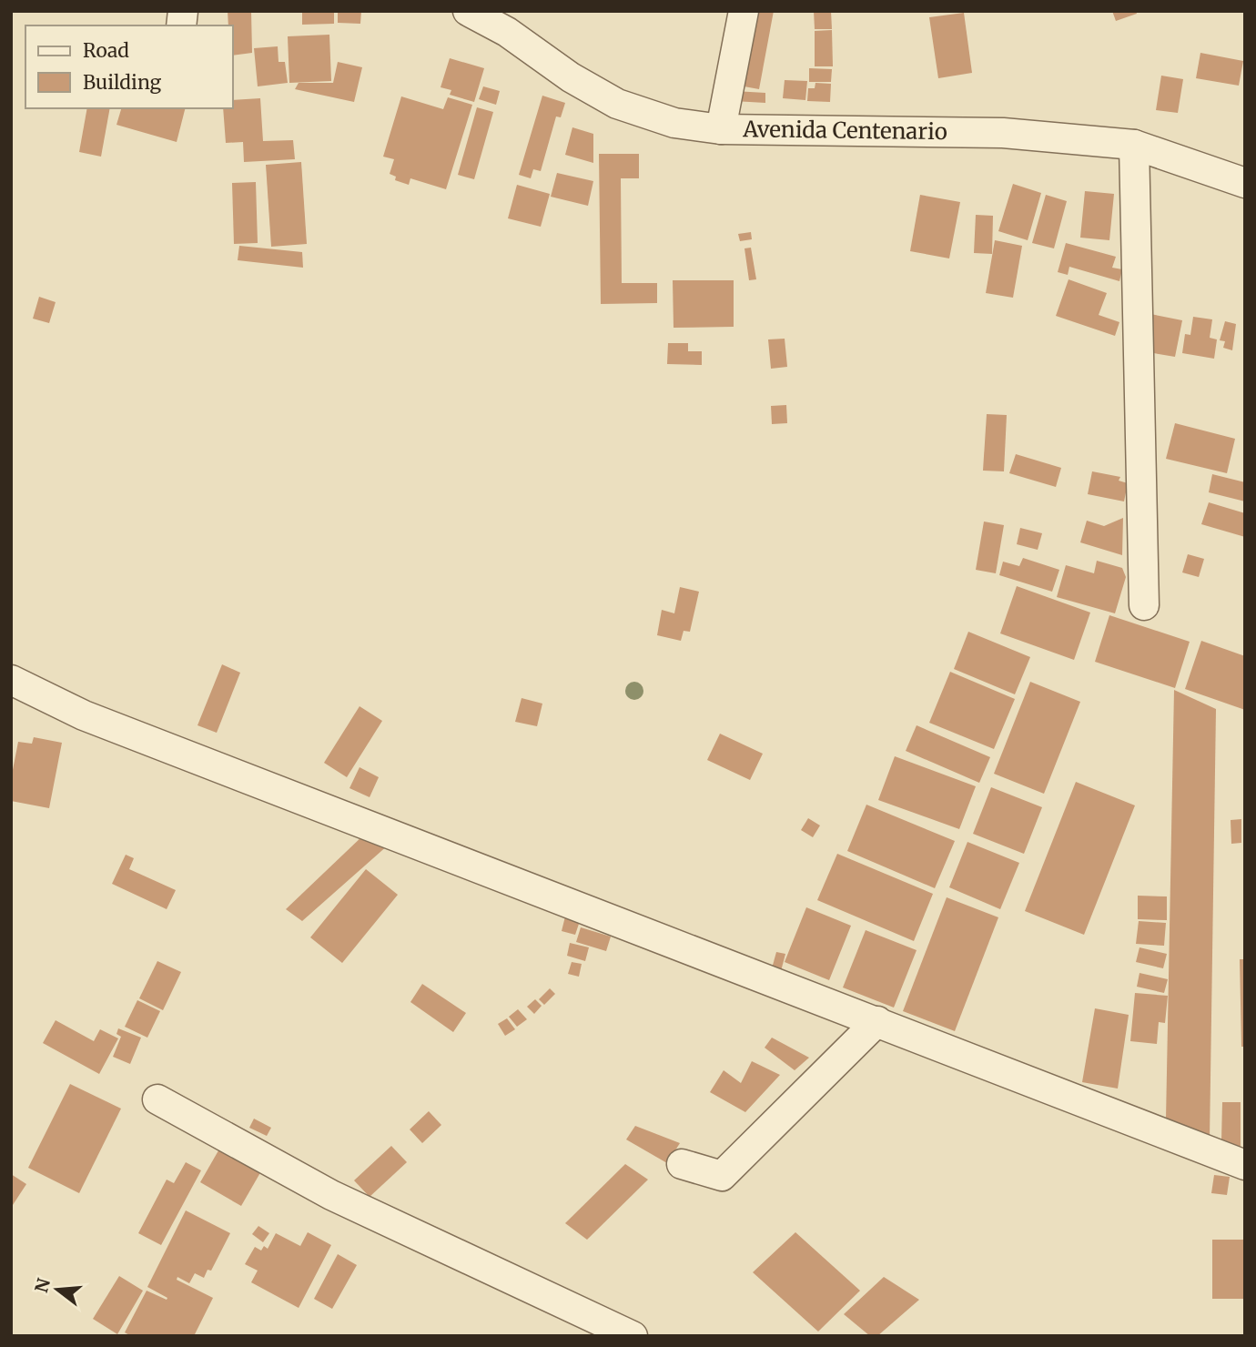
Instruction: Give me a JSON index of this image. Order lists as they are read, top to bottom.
{
  "streets": {
    "street": ["Avenida Centenario"]
  },
  "legend": ["Road", "Building"],
  "north": "left"
}
